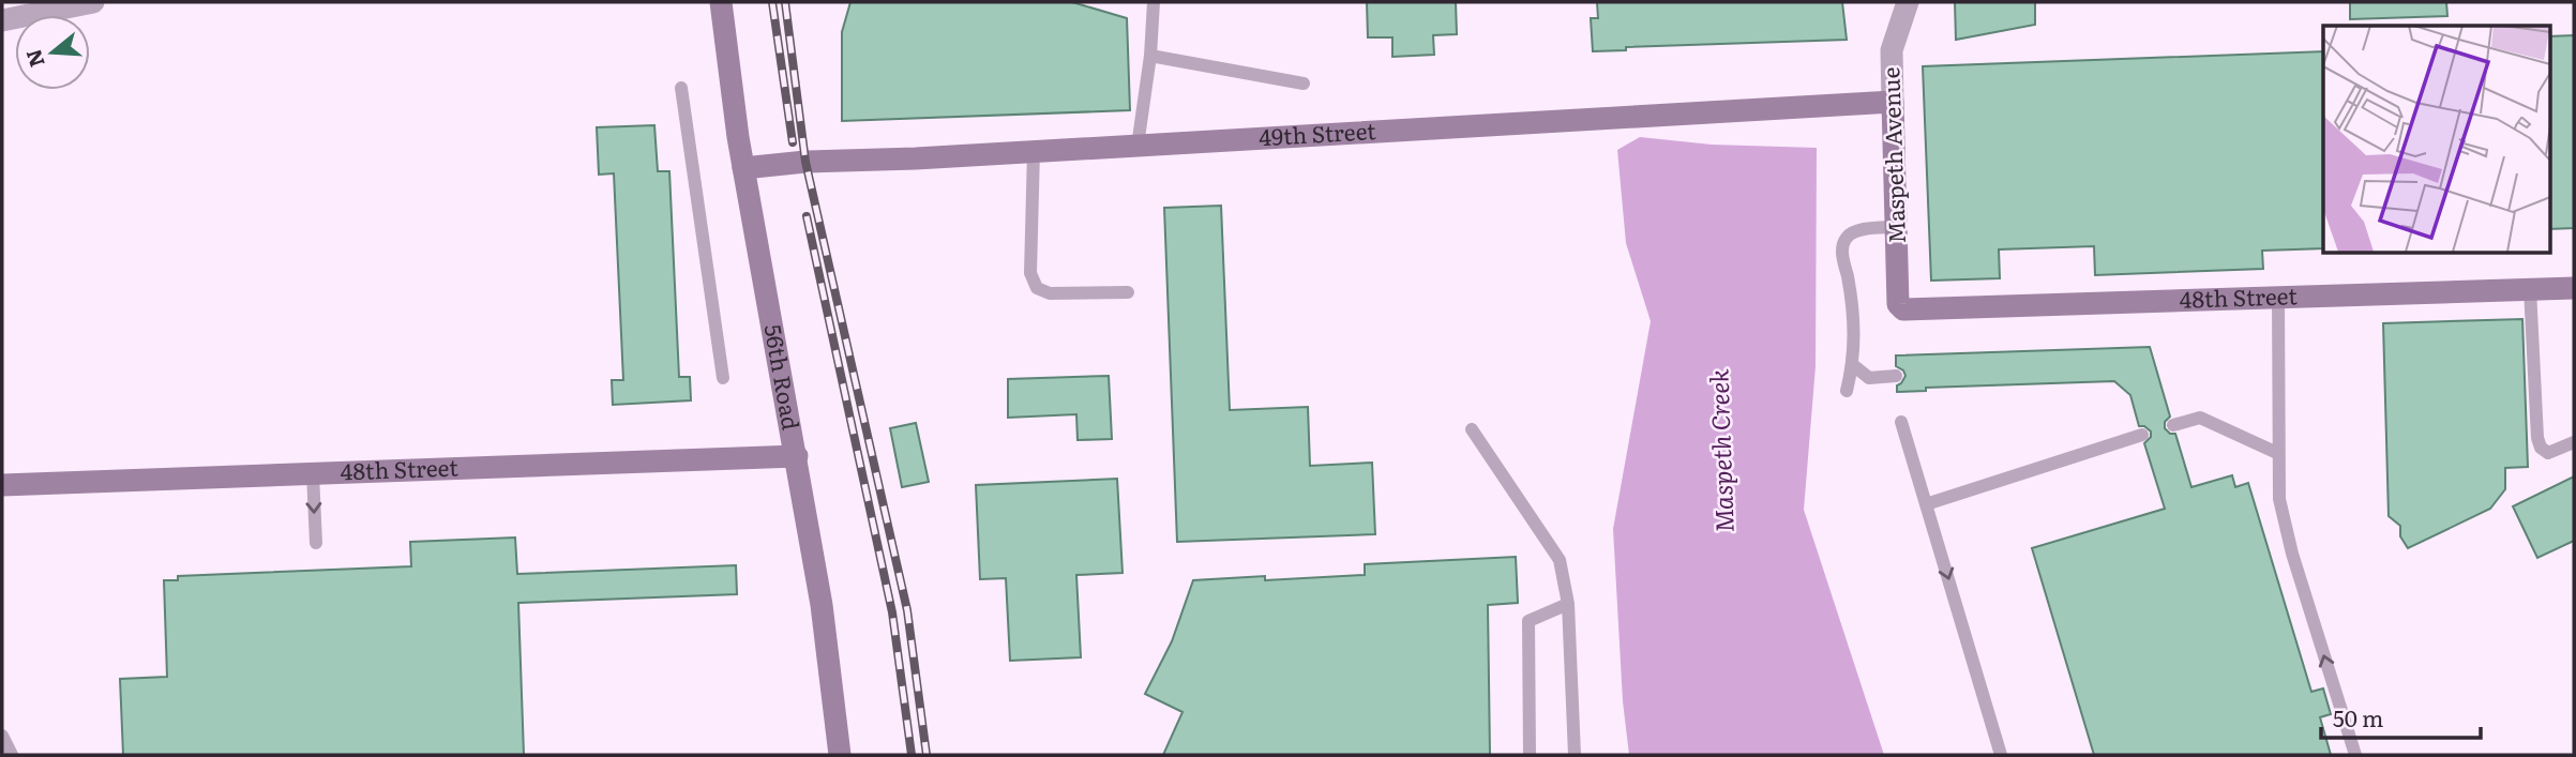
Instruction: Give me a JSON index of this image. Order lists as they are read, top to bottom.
{
  "streets": {
    "main road": [
      "49th Street",
      "Maspeth Avenue",
      "48th Street",
      "56th Road"
    ]
  },
  "crossings": [
    ["49th Street", "Maspeth Avenue"],
    ["49th Street", "56th Road"],
    ["Maspeth Avenue", "48th Street"],
    ["48th Street", "56th Road"]
  ],
  "water": ["Maspeth Creek"],
  "scale_bar": "50 m",
  "north": "left"
}
